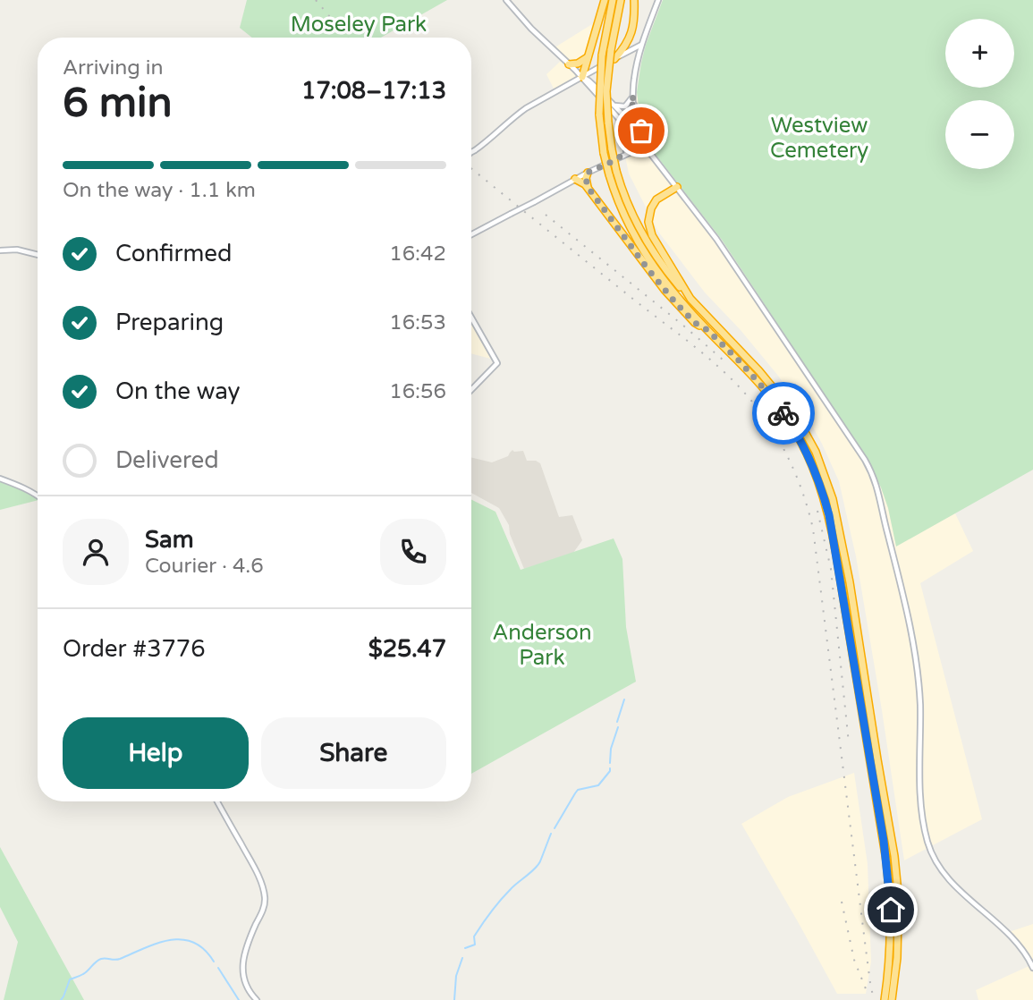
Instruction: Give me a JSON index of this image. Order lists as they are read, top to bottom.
{
  "parks": ["Moseley Park", "Westview Cemetery", "Anderson Park"],
  "page": {
    "map_buttons": ["+", "−"],
    "heading": ["6 min", "Arriving in", "17:08–17:13"],
    "panel": [
      "Sam",
      "Courier · 4.6",
      "Order #3776",
      "$25.47"
    ],
    "bar": "On the way · 1.1 km",
    "list": [
      ["Confirmed", "16:42"],
      ["Preparing", "16:53"],
      ["On the way", "16:56"],
      "Delivered"
    ],
    "buttons": ["Help", "Share"]
  }
}
